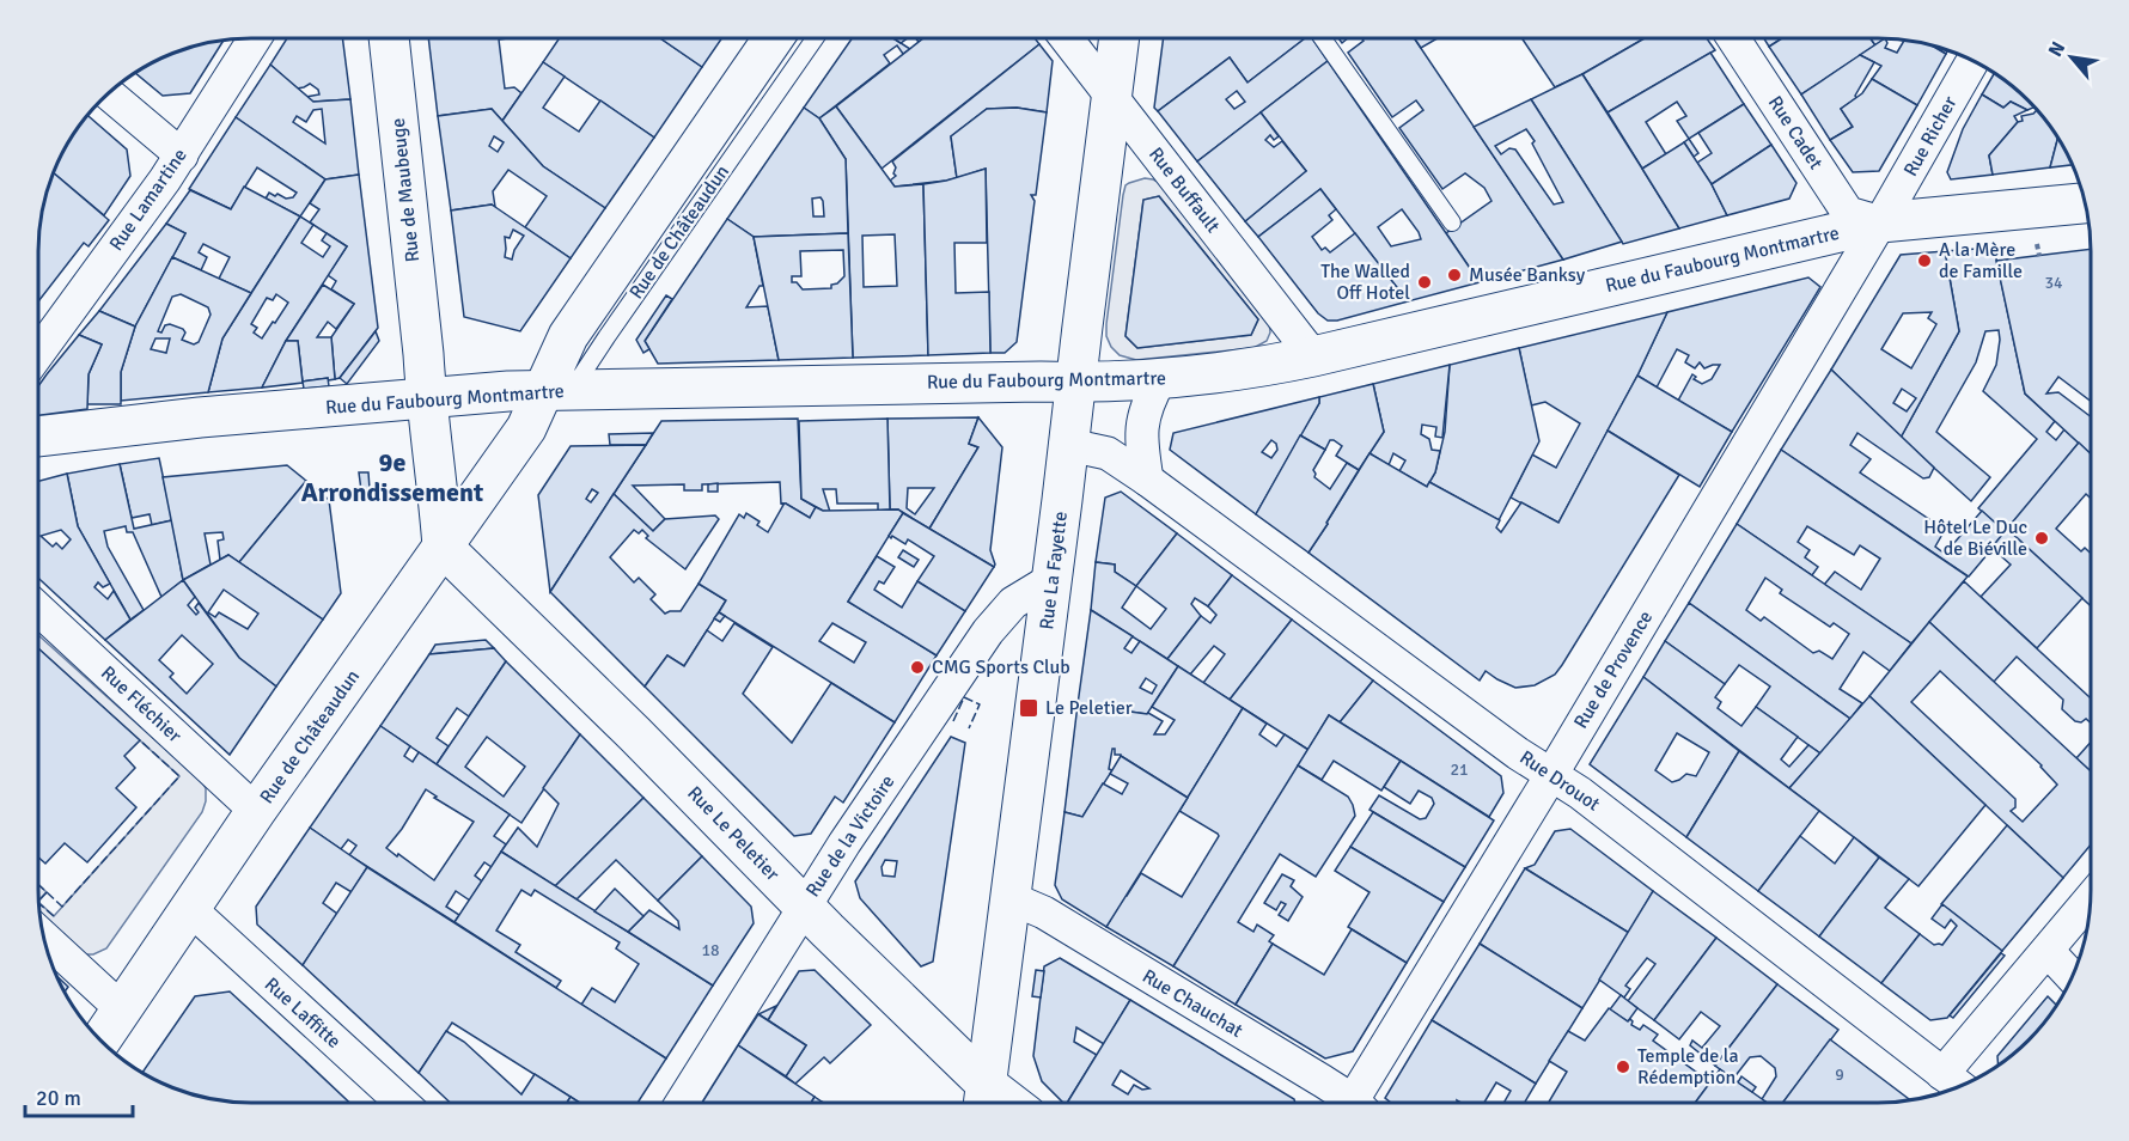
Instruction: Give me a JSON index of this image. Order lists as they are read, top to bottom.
{
  "streets": {
    "street": [
      "Rue Cadet",
      "Rue Richer",
      "Rue de Maubeuge",
      "Rue Buffault",
      "Rue Lamartine",
      "Rue de Châteaudun",
      "Rue du Faubourg Montmartre",
      "Rue La Fayette",
      "Rue de Provence",
      "Rue Fléchier",
      "Rue Drouot",
      "Rue Le Peletier",
      "Rue de la Victoire",
      "Rue Chauchat",
      "Rue Laffitte"
    ]
  },
  "crossings": [
    ["Rue Cadet", "Rue Richer"],
    ["Rue Cadet", "Rue du Faubourg Montmartre"],
    ["Rue Cadet", "Rue de Provence"],
    ["Rue Richer", "Rue du Faubourg Montmartre"],
    ["Rue Richer", "Rue de Provence"],
    ["Rue de Maubeuge", "Rue du Faubourg Montmartre"],
    ["Rue Buffault", "Rue du Faubourg Montmartre"],
    ["Rue Buffault", "Rue La Fayette"],
    ["Rue de Châteaudun", "Rue du Faubourg Montmartre"],
    ["Rue de Châteaudun", "Rue Fléchier"],
    ["Rue de Châteaudun", "Rue Le Peletier"],
    ["Rue de Châteaudun", "Rue Laffitte"],
    ["Rue du Faubourg Montmartre", "Rue La Fayette"],
    ["Rue du Faubourg Montmartre", "Rue de Provence"],
    ["Rue La Fayette", "Rue Drouot"],
    ["Rue La Fayette", "Rue Le Peletier"],
    ["Rue La Fayette", "Rue de la Victoire"],
    ["Rue La Fayette", "Rue Chauchat"],
    ["Rue de Provence", "Rue Drouot"],
    ["Rue Le Peletier", "Rue de la Victoire"]
  ],
  "districts": ["9e Arrondissement"],
  "places": {
    "other": [
      "A la Mère de Famille",
      "Musée Banksy",
      "The Walled Off Hotel",
      "Hôtel Le Duc de Biéville",
      "CMG Sports Club",
      "Temple de la Rédemption"
    ],
    "transit": ["Le Peletier"]
  },
  "house_numbers": [
    "34",
    "21",
    "18",
    "9"
  ],
  "scale_bar": "20 m",
  "north": "top left"
}
